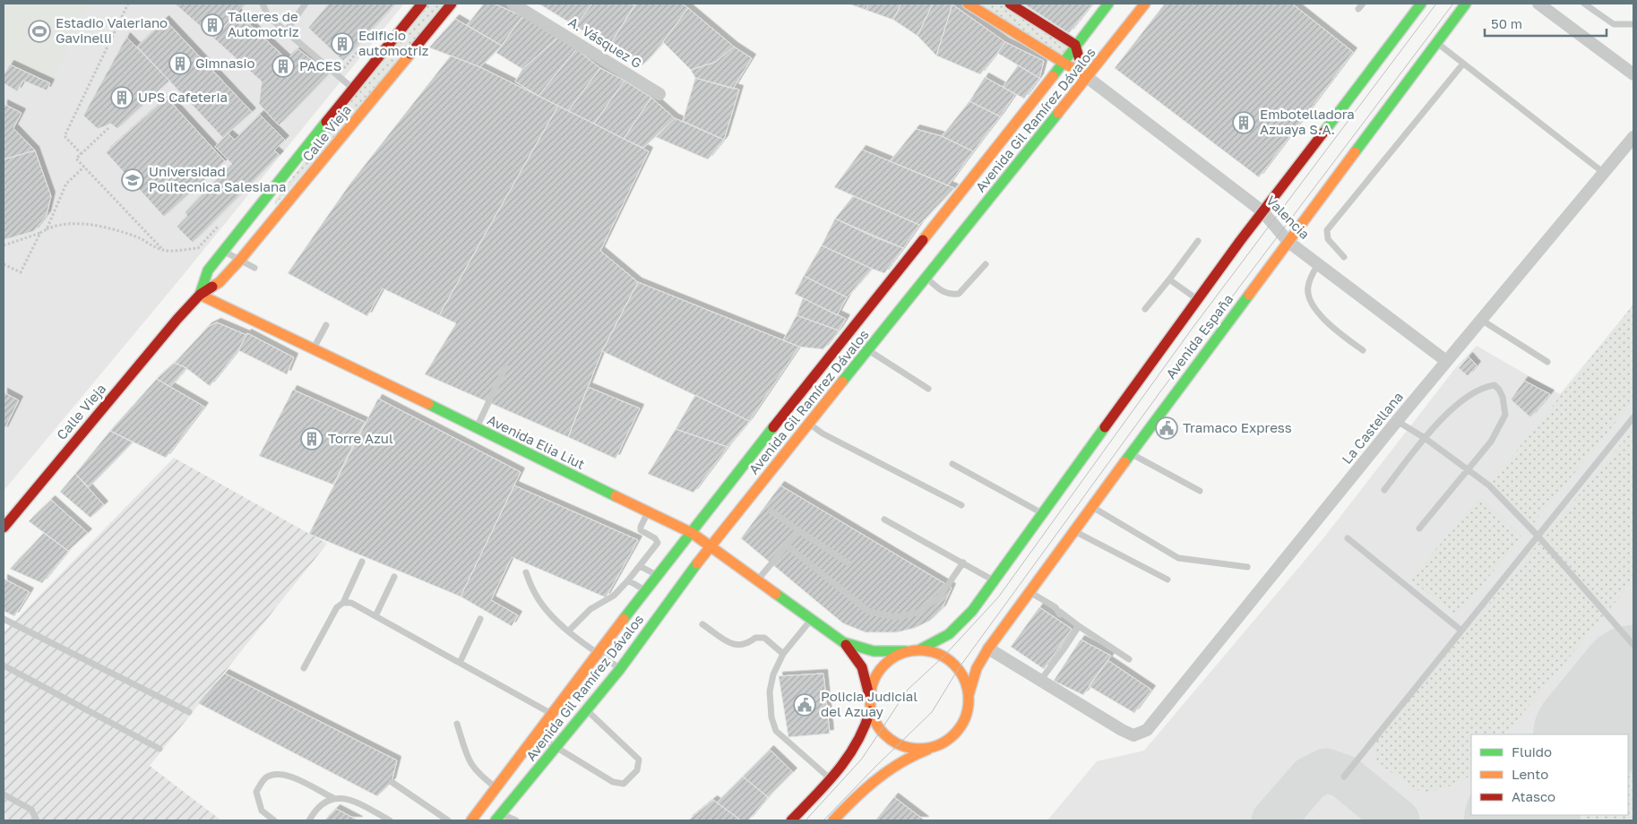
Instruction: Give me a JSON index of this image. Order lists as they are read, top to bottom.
{
  "streets": {
    "main road": [
      "Avenida Gil Ramírez Dávalos",
      "Calle Vieja",
      "Avenida España",
      "Avenida Elia Liut"
    ],
    "street": ["A. Vásquez G", "Valencia", "La Castellana"]
  },
  "crossings": [
    ["Avenida Gil Ramírez Dávalos", "Valencia"],
    ["Avenida Gil Ramírez Dávalos", "Avenida Elia Liut"],
    ["Calle Vieja", "Avenida Elia Liut"],
    ["Valencia", "Avenida España"],
    ["Valencia", "La Castellana"],
    ["Avenida España", "Avenida Elia Liut"]
  ],
  "places": {
    "building": [
      "Talleres de Automotriz",
      "Edificio automotriz",
      "Gimnasio",
      "PACES",
      "UPS Cafeteria",
      "Embotelladora Azuaya S.A.",
      "Torre Azul"
    ],
    "sports": ["Estadio Valeriano Gavinelli"],
    "school or university": ["Universidad Politecnica Salesiana"],
    "public building": ["Tramaco Express", "Policia Judicial del Azuay"]
  },
  "legend": ["Fluido", "Lento", "Atasco"],
  "scale_bar": "50 m"
}
